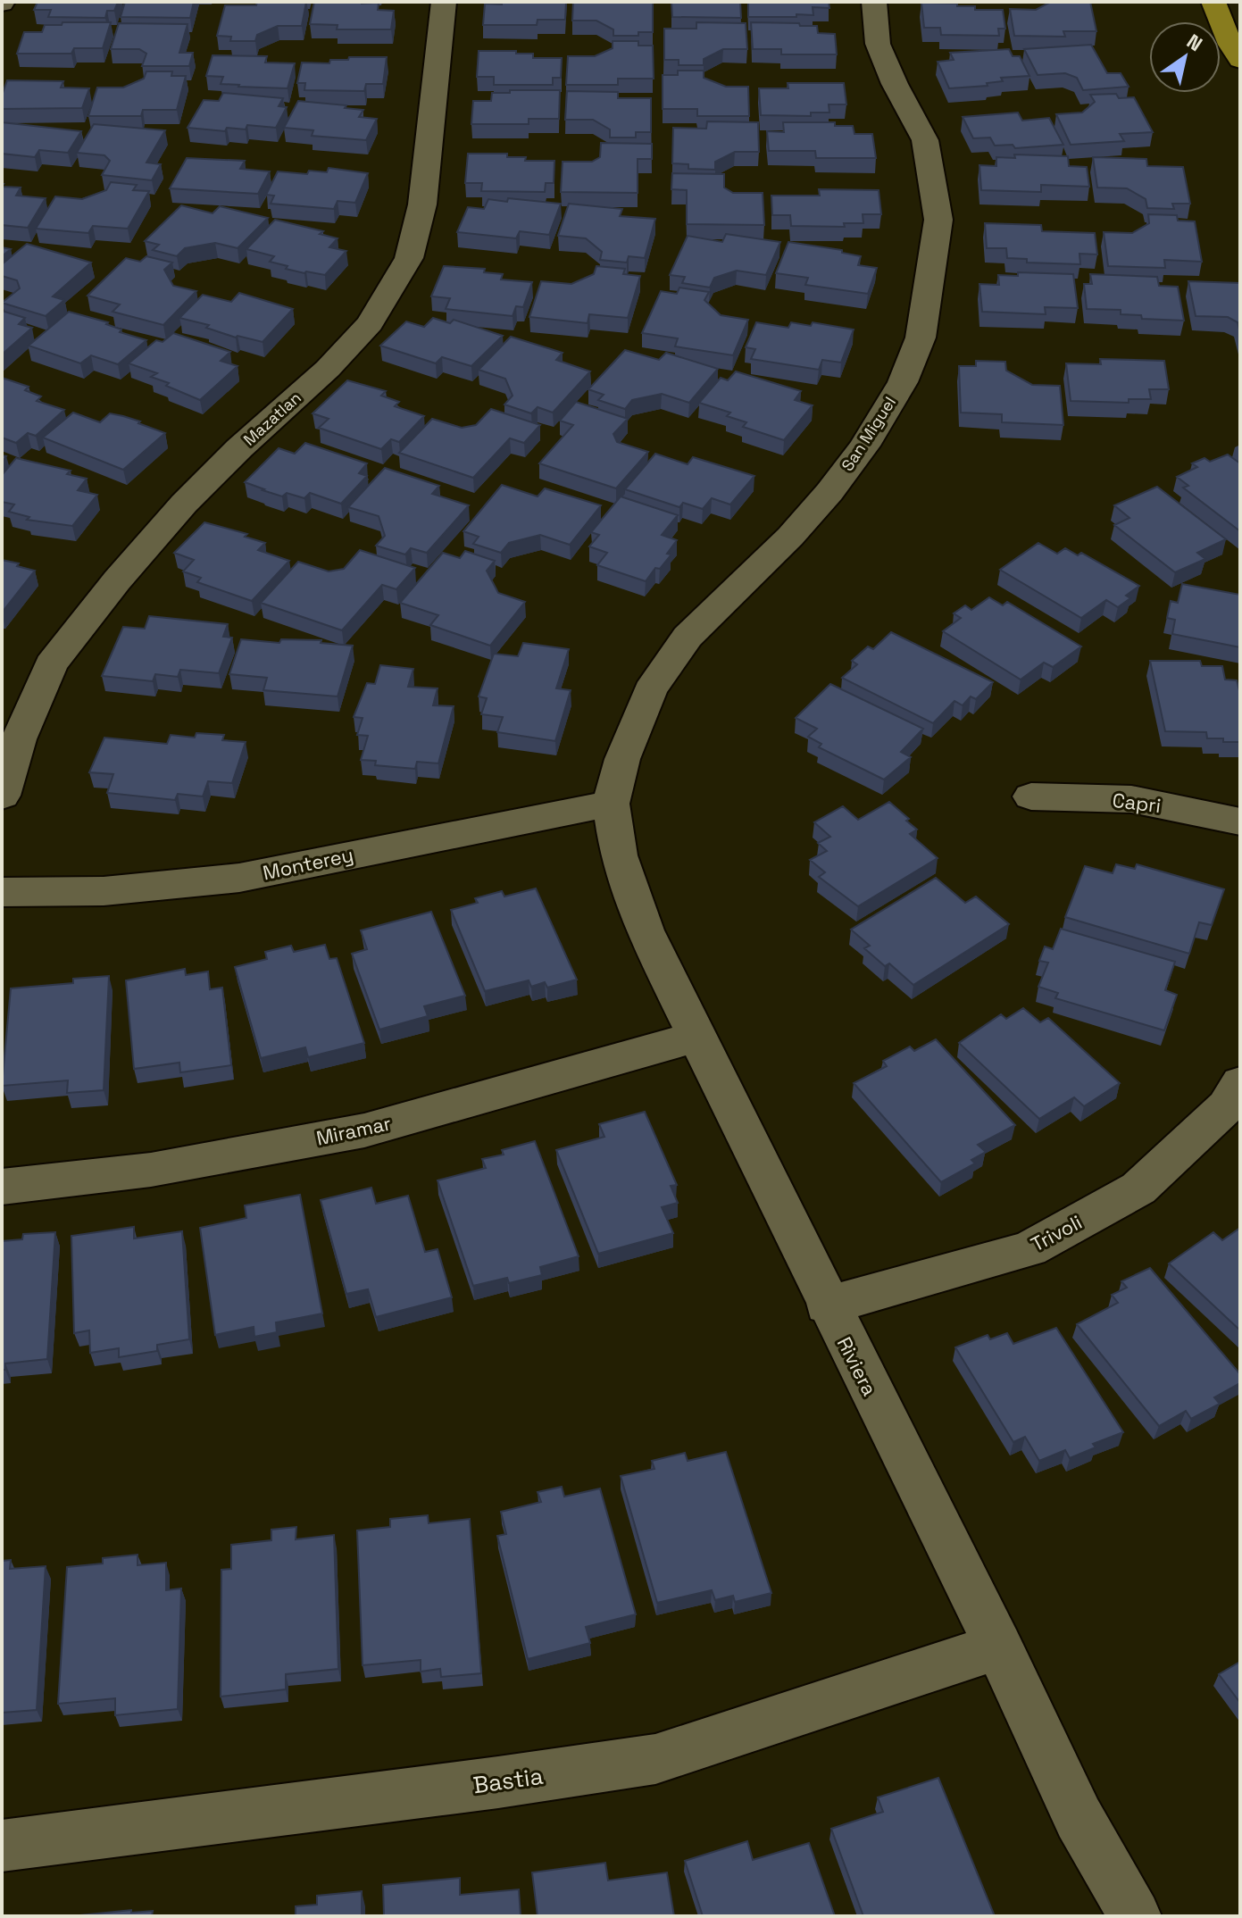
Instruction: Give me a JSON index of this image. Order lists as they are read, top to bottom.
{
  "streets": {
    "street": [
      "Mazatlan",
      "San Miguel",
      "Capri",
      "Monterey",
      "Miramar",
      "Trivoli",
      "Riviera",
      "Bastia"
    ]
  },
  "crossings": [
    ["San Miguel", "Monterey"],
    ["San Miguel", "Riviera"],
    ["Monterey", "Riviera"],
    ["Miramar", "Riviera"],
    ["Trivoli", "Riviera"],
    ["Riviera", "Bastia"]
  ],
  "north": "top right"
}
